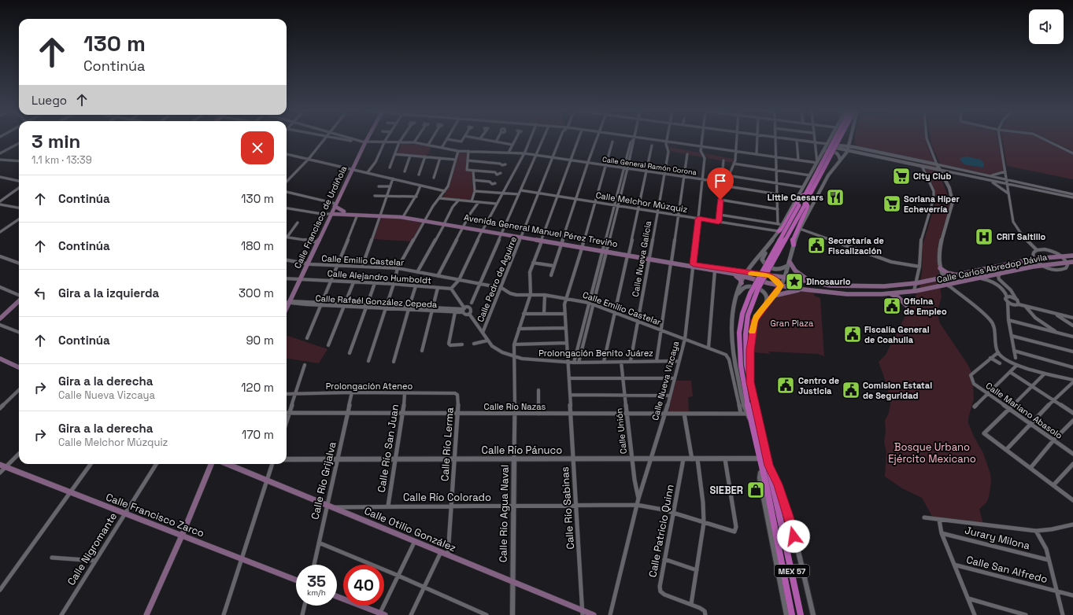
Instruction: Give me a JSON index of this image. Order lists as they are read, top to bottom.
{
  "streets": {
    "highway": ["MEX 57"],
    "main road": [
      "Calle Francisco de Urdiñola",
      "Avenida General Manuel Pérez Treviño",
      "Calle Carlos Abredop Dávila",
      "Calle Francisco Zarco",
      "Calle Otilio González"
    ],
    "street": [
      "Calle General Ramón Corona",
      "Calle Melchor Múzquiz",
      "Calle Nueva Galicia",
      "Calle Emilio Castelar",
      "Calle Alejandro Humboldt",
      "Calle Pedro de Aguirre",
      "Calle Rafaél González Cepeda",
      "Prolongación Benito Juárez",
      "Calle Nueva Vizcaya",
      "Prolongación Ateneo",
      "Calle Río Nazas",
      "Calle Mariano Abasolo",
      "Calle Unión",
      "Calle Río Lerma",
      "Calle Río San Juan",
      "Calle Río Pánuco",
      "Calle Río Grijalva",
      "Calle Río Colorado",
      "Calle Río Sabinas",
      "Calle Río Agua Naval",
      "Calle Patricio Quinn",
      "Jurary Milona",
      "Calle Nigromante",
      "Calle San Alfredo"
    ]
  },
  "crossings": [
    ["Calle General Ramón Corona", "Calle Francisco de Urdiñola"],
    ["Calle General Ramón Corona", "Calle Nueva Galicia"],
    ["Calle General Ramón Corona", "Calle Pedro de Aguirre"],
    ["Calle General Ramón Corona", "Calle Nueva Vizcaya"],
    ["Calle General Ramón Corona", "Calle Río Sabinas"],
    ["Calle Melchor Múzquiz", "Calle Nueva Galicia"],
    ["Calle Melchor Múzquiz", "Calle Pedro de Aguirre"],
    ["Calle Melchor Múzquiz", "Calle Nueva Vizcaya"],
    ["Calle Melchor Múzquiz", "Calle Río Sabinas"],
    ["Calle Francisco de Urdiñola", "Avenida General Manuel Pérez Treviño"],
    ["Calle Francisco de Urdiñola", "Calle Emilio Castelar"],
    ["Calle Francisco de Urdiñola", "Calle Alejandro Humboldt"],
    ["Calle Francisco de Urdiñola", "Calle Rafaél González Cepeda"],
    ["Avenida General Manuel Pérez Treviño", "Calle Nueva Galicia"],
    ["Avenida General Manuel Pérez Treviño", "Calle Carlos Abredop Dávila"],
    ["Avenida General Manuel Pérez Treviño", "Calle Pedro de Aguirre"],
    ["Avenida General Manuel Pérez Treviño", "Calle Nueva Vizcaya"],
    ["Avenida General Manuel Pérez Treviño", "Calle Río Sabinas"],
    ["Calle Nueva Galicia", "Calle Emilio Castelar"],
    ["Calle Nueva Galicia", "Prolongación Benito Juárez"],
    ["Calle Emilio Castelar", "Calle Pedro de Aguirre"],
    ["Calle Emilio Castelar", "Calle Nueva Vizcaya"],
    ["Calle Emilio Castelar", "Calle Río Nazas"],
    ["Calle Emilio Castelar", "Calle Río Sabinas"],
    ["Calle Emilio Castelar", "Calle Río Agua Naval"],
    ["Prolongación Benito Juárez", "Calle Nueva Vizcaya"],
    ["Prolongación Benito Juárez", "Calle Unión"],
    ["Prolongación Benito Juárez", "Calle Río Sabinas"],
    ["Prolongación Benito Juárez", "Calle Río Agua Naval"],
    ["Calle Nueva Vizcaya", "Calle Río Nazas"],
    ["Calle Nueva Vizcaya", "Calle Unión"],
    ["Calle Nueva Vizcaya", "Calle Río Pánuco"],
    ["Calle Nueva Vizcaya", "Calle Río Colorado"],
    ["Prolongación Ateneo", "Calle Río Lerma"],
    ["Prolongación Ateneo", "Calle Río San Juan"],
    ["Prolongación Ateneo", "Calle Río Grijalva"],
    ["Calle Río Nazas", "Calle Unión"],
    ["Calle Río Nazas", "Calle Río Lerma"],
    ["Calle Río Nazas", "Calle Río San Juan"],
    ["Calle Río Nazas", "Calle Río Grijalva"],
    ["Calle Río Nazas", "Calle Río Sabinas"],
    ["Calle Río Nazas", "Calle Río Agua Naval"],
    ["Calle Unión", "Calle Río Pánuco"],
    ["Calle Río Lerma", "Calle Río Pánuco"],
    ["Calle Río Lerma", "Calle Río Colorado"],
    ["Calle Río Lerma", "Calle Otilio González"],
    ["Calle Río San Juan", "Calle Río Pánuco"],
    ["Calle Río San Juan", "Calle Río Colorado"],
    ["Calle Río Pánuco", "Calle Río Grijalva"],
    ["Calle Río Pánuco", "Calle Río Colorado"],
    ["Calle Río Pánuco", "Calle Río Sabinas"],
    ["Calle Río Pánuco", "Calle Río Agua Naval"],
    ["Calle Río Pánuco", "Calle Patricio Quinn"],
    ["Calle Río Pánuco", "MEX 57"],
    ["Calle Río Grijalva", "Calle Río Colorado"],
    ["Calle Río Grijalva", "Calle Otilio González"],
    ["Calle Río Colorado", "Calle Río Sabinas"],
    ["Calle Río Colorado", "Calle Río Agua Naval"],
    ["Calle Río Colorado", "Calle Otilio González"],
    ["Calle Río Colorado", "Calle Patricio Quinn"],
    ["Calle Río Sabinas", "Calle Otilio González"],
    ["Calle Río Agua Naval", "Calle Otilio González"],
    ["Calle Francisco Zarco", "Calle Nigromante"]
  ],
  "parks": ["Gran Plaza", "Bosque Urbano Ejército Mexicano"],
  "places": {
    "supermarket": ["City Club", "Soriana Híper Echeverría"],
    "restaurant": ["Little Caesars"],
    "hospital": ["CRIT Saltillo"],
    "public building": [
      "Secretaría de Fiscalización",
      "Oficina de Empleo",
      "Fiscalía General de Coahuila",
      "Centro de Justicia",
      "Comision Estatal de Seguridad"
    ],
    "place": ["Dinosaurio"],
    "shop": ["SIEBER"]
  },
  "page": {
    "turn": ["130 m", "Continúa"],
    "then": "Luego",
    "heading": ["3 min", "1.1 km · 13:39"],
    "list": [
      {
        "name": "Continúa",
        "value": "130 m"
      },
      {
        "name": "Continúa",
        "value": "180 m"
      },
      {
        "name": "Gira a la izquierda",
        "value": "300 m"
      },
      {
        "name": "Continúa",
        "value": "90 m"
      },
      {
        "name": "Gira a la derecha",
        "note": "Calle Nueva Vizcaya",
        "value": "120 m"
      },
      {
        "name": "Gira a la derecha",
        "note": "Calle Melchor Múzquiz",
        "value": "170 m"
      }
    ],
    "speed": "35 km/h",
    "limit": "40"
  }
}
